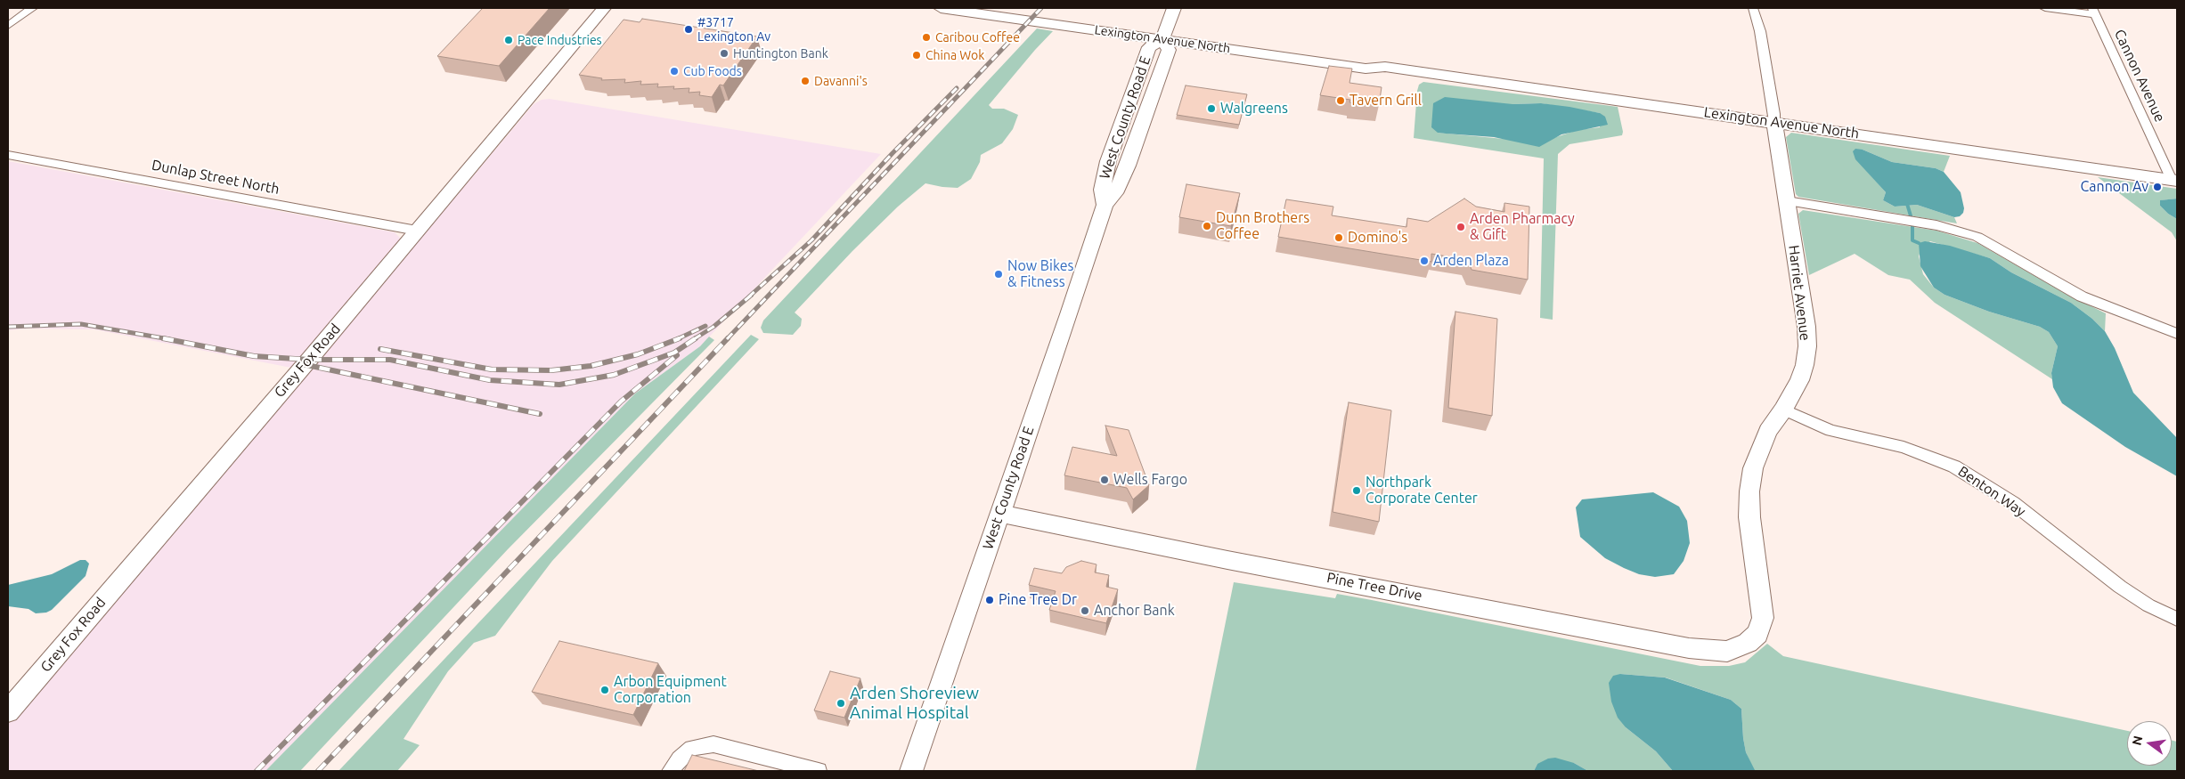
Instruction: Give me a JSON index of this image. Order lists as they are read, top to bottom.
{
  "streets": {
    "street": [
      "Lexington Avenue North",
      "Cannon Avenue",
      "West County Road E",
      "Dunlap Street North",
      "Harriet Avenue",
      "Grey Fox Road",
      "Benton Way",
      "Pine Tree Drive"
    ]
  },
  "crossings": [
    ["Lexington Avenue North", "Cannon Avenue"],
    ["Lexington Avenue North", "West County Road E"],
    ["Lexington Avenue North", "Harriet Avenue"],
    ["West County Road E", "Pine Tree Drive"],
    ["Dunlap Street North", "Grey Fox Road"],
    ["Harriet Avenue", "Benton Way"],
    ["Harriet Avenue", "Pine Tree Drive"]
  ],
  "places": [
    "#3717 Lexington Av",
    "Caribou Coffee",
    "Pace Industries",
    "Huntington Bank",
    "China Wok",
    "Cub Foods",
    "Davanni's",
    "Tavern Grill",
    "Walgreens",
    "Cannon Av",
    "Dunn Brothers Coffee",
    "Arden Pharmacy & Gift",
    "Domino's",
    "Arden Plaza",
    "Now Bikes & Fitness",
    "Wells Fargo",
    "Northpark Corporate Center",
    "Pine Tree Dr",
    "Anchor Bank",
    "Arbon Equipment Corporation",
    "Arden Shoreview Animal Hospital"
  ],
  "north": "left"
}
